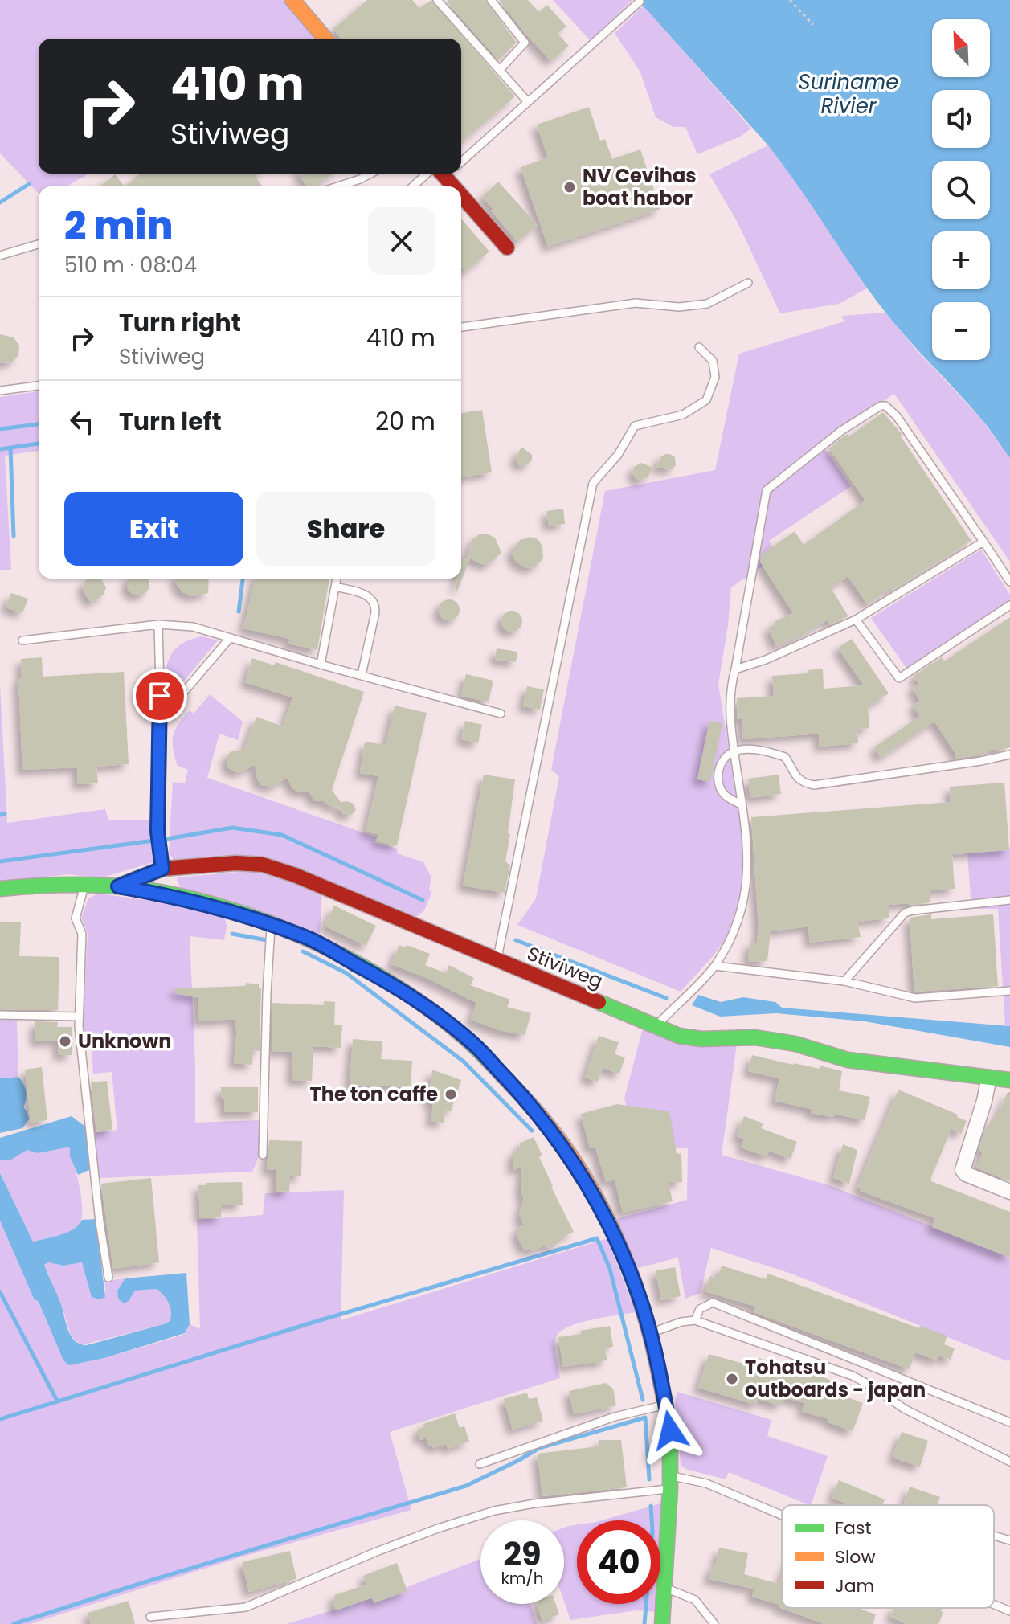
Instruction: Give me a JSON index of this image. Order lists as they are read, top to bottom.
{
  "streets": {
    "street": ["Stiviweg"]
  },
  "water": ["Suriname Rivier"],
  "places": [
    "NV Cevihas boat habor",
    "Unknown",
    "The ton caffe",
    "Tohatsu outboards - japan"
  ],
  "legend": ["Fast", "Slow", "Jam"],
  "north": "top left",
  "page": {
    "map_buttons": ["+", "−"],
    "turn": ["410 m", "Stiviweg"],
    "heading": ["2 min", "510 m · 08:04"],
    "list": [
      {
        "name": "Turn right",
        "note": "Stiviweg",
        "value": "410 m"
      },
      {
        "name": "Turn left",
        "value": "20 m"
      }
    ],
    "buttons": ["Exit", "Share"],
    "speed": "29 km/h",
    "limit": "40"
  }
}
